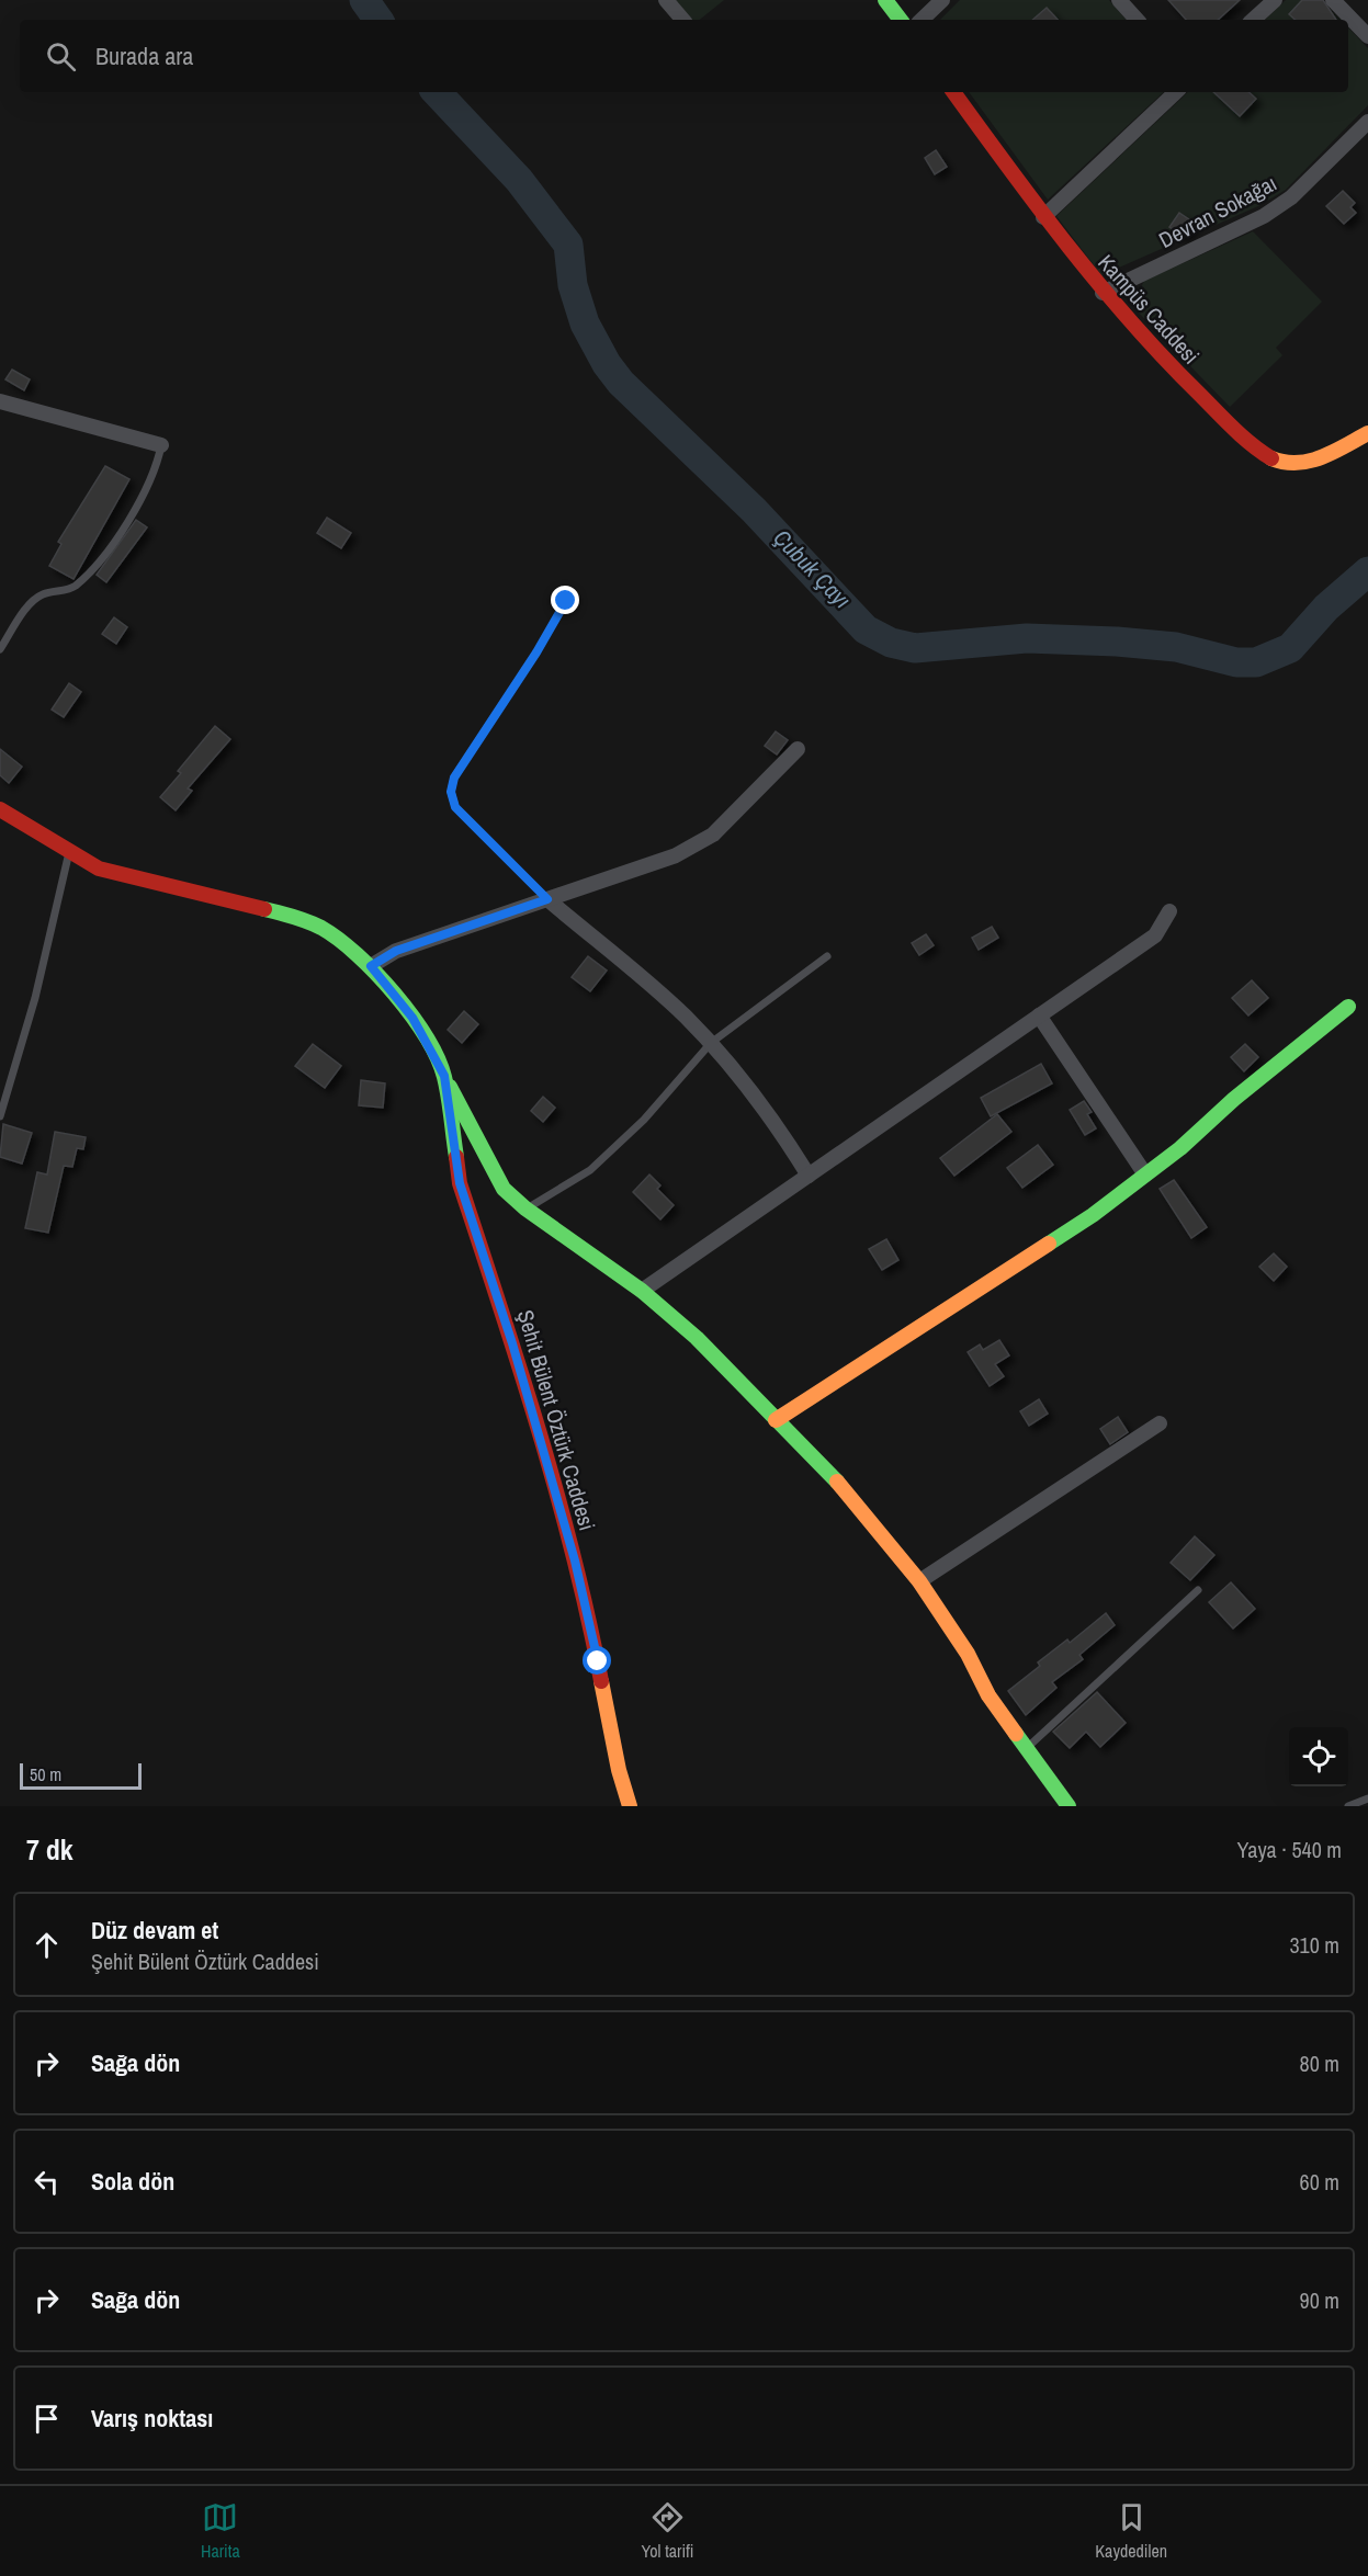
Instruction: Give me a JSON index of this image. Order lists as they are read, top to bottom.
{
  "streets": {
    "street": ["Devran Sokağaı", "Kampüs Caddesi", "Şehit Bülent Öztürk Caddesi"]
  },
  "crossings": [
    ["Devran Sokağaı", "Kampüs Caddesi"]
  ],
  "water": ["Çubuk Çayı"],
  "scale_bar": "50 m",
  "page": {
    "search": "Burada ara",
    "scale": "50 m",
    "heading": ["7 dk", "Yaya · 540 m"],
    "list": [
      ["Düz devam et", "Şehit Bülent Öztürk Caddesi", "310 m"],
      ["Sağa dön", "80 m"],
      ["Sola dön", "60 m"],
      ["Sağa dön", "90 m"],
      "Varış noktası"
    ],
    "nav": ["Harita", "Yol tarifi", "Kaydedilen"]
  }
}
